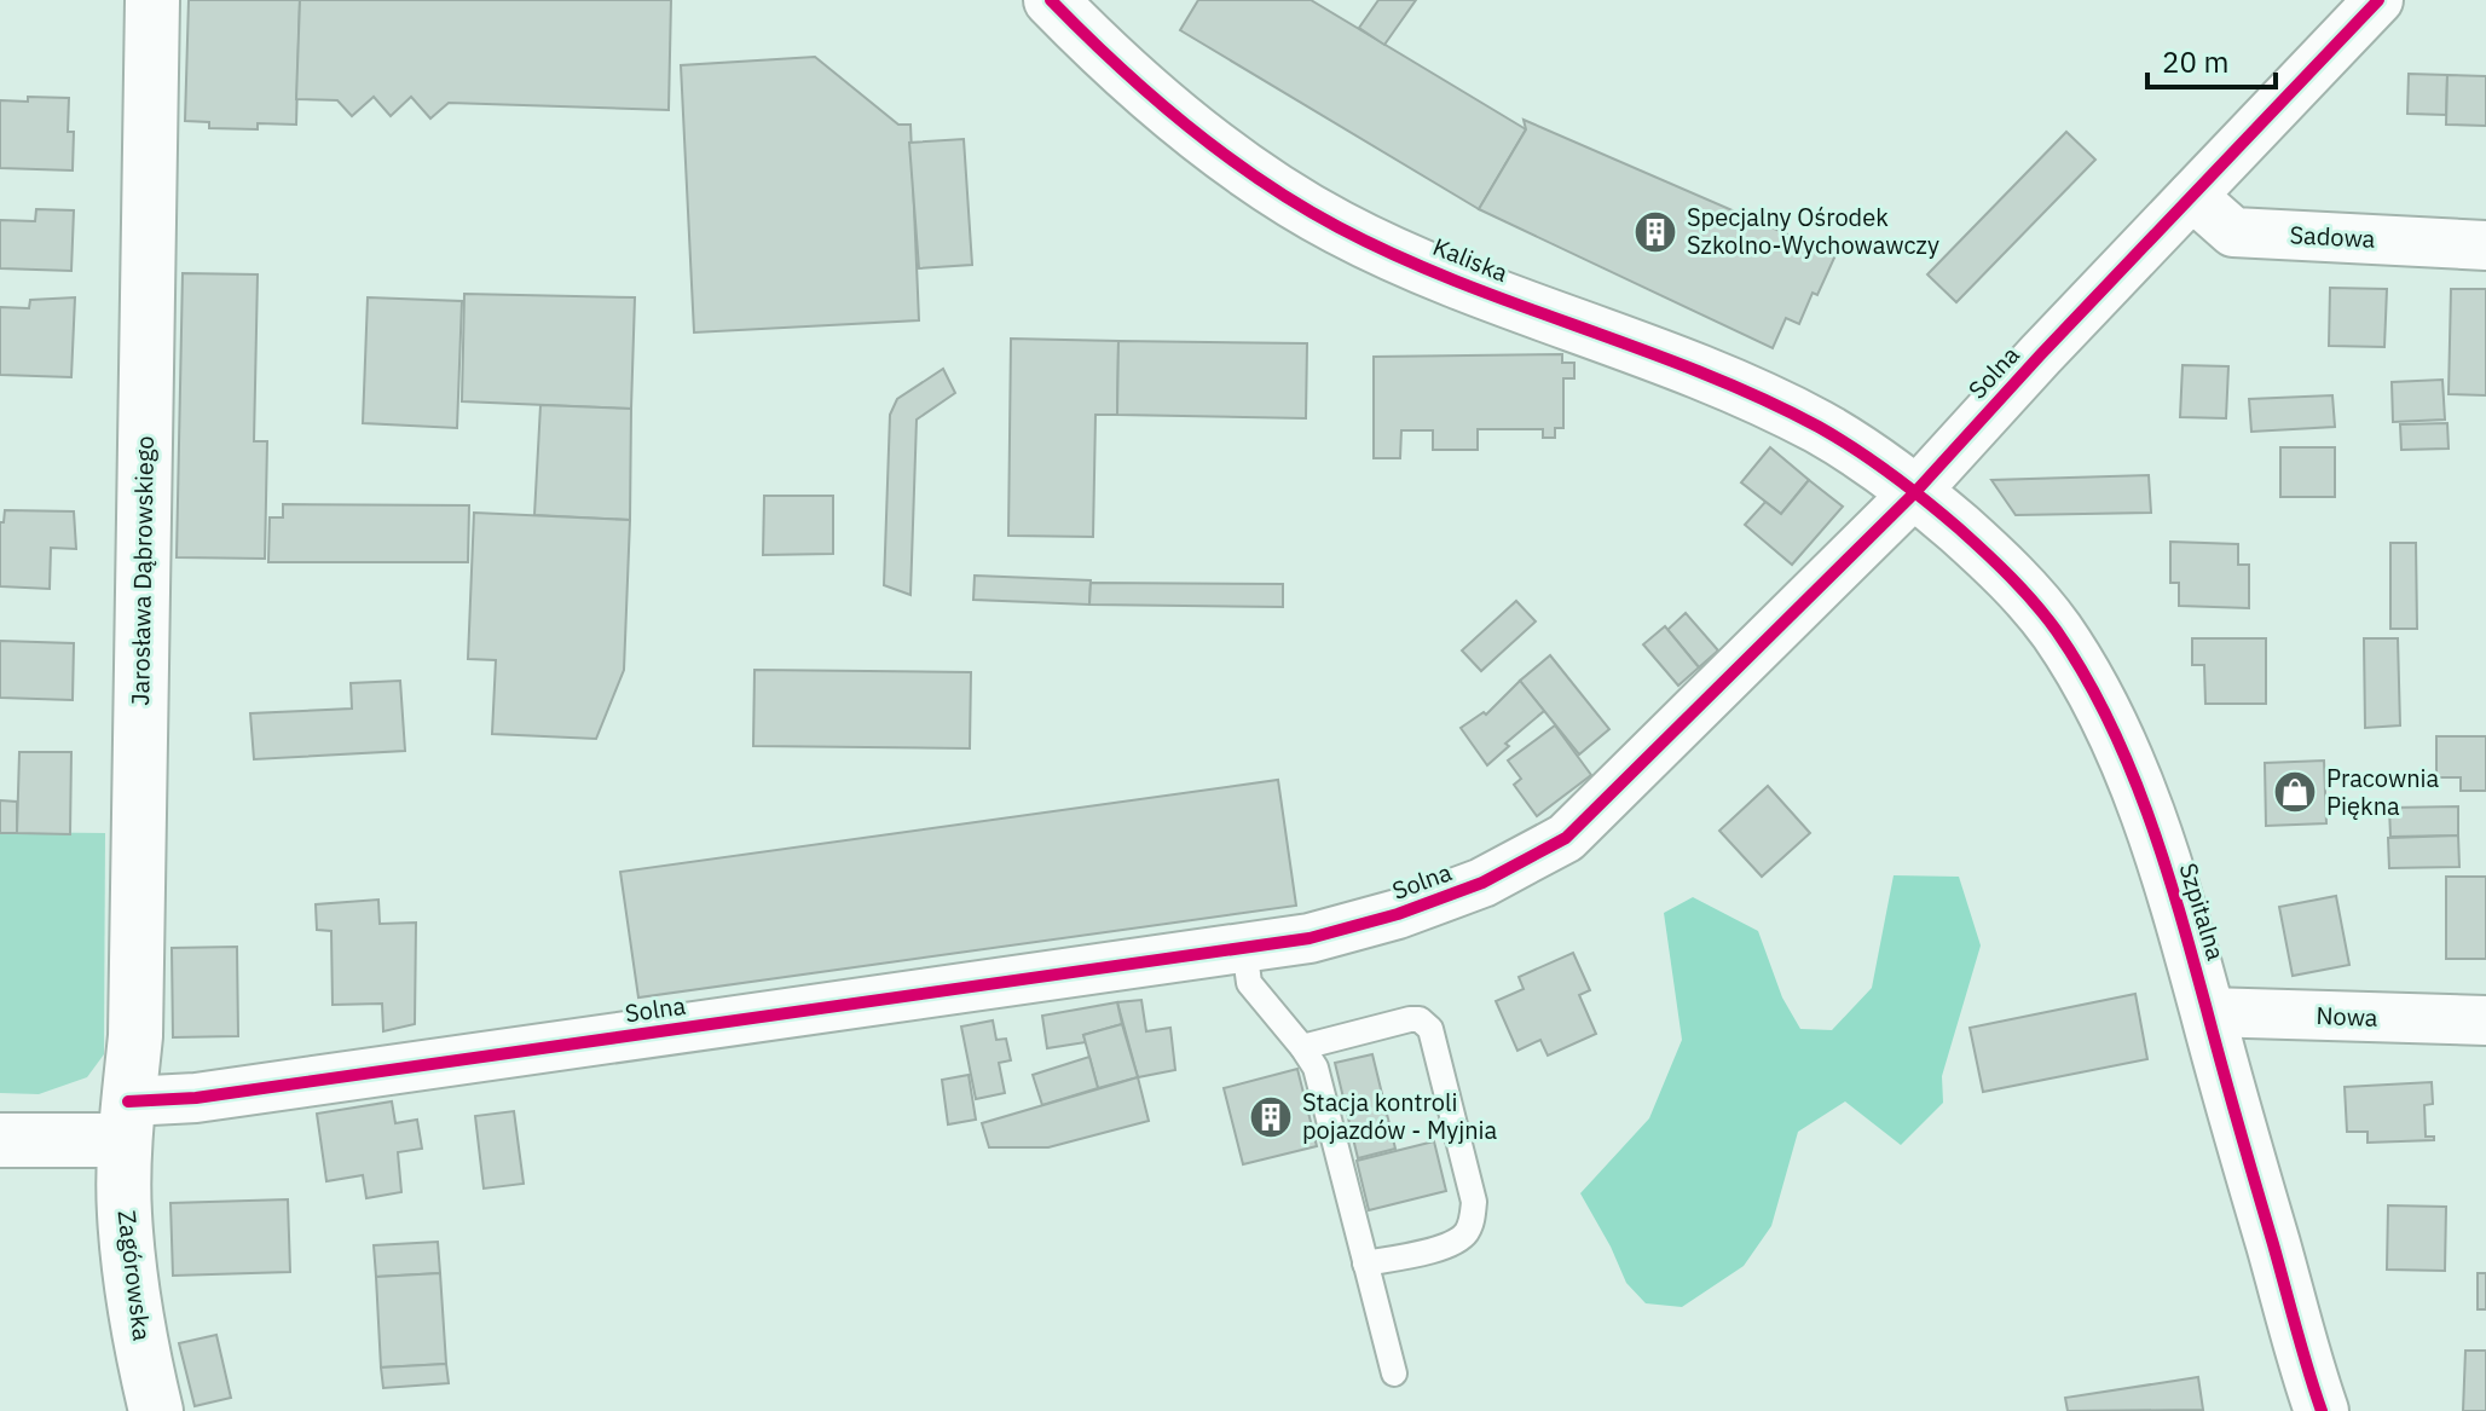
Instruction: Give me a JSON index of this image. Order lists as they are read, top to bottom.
{
  "streets": {
    "street": [
      "Sadowa",
      "Kaliska",
      "Solna",
      "Jarosława Dąbrowskiego",
      "Szpitalna",
      "Nowa",
      "Zagórowska"
    ]
  },
  "crossings": [
    ["Sadowa", "Solna"],
    ["Kaliska", "Solna"],
    ["Kaliska", "Szpitalna"],
    ["Solna", "Jarosława Dąbrowskiego"],
    ["Solna", "Szpitalna"],
    ["Solna", "Zagórowska"],
    ["Jarosława Dąbrowskiego", "Zagórowska"],
    ["Szpitalna", "Nowa"]
  ],
  "places": {
    "building": ["Specjalny Ośrodek Szkolno-Wychowawczy", "Stacja kontroli pojazdów - Myjnia"],
    "shop": ["Pracownia Piękna"]
  },
  "scale_bar": "20 m"
}
